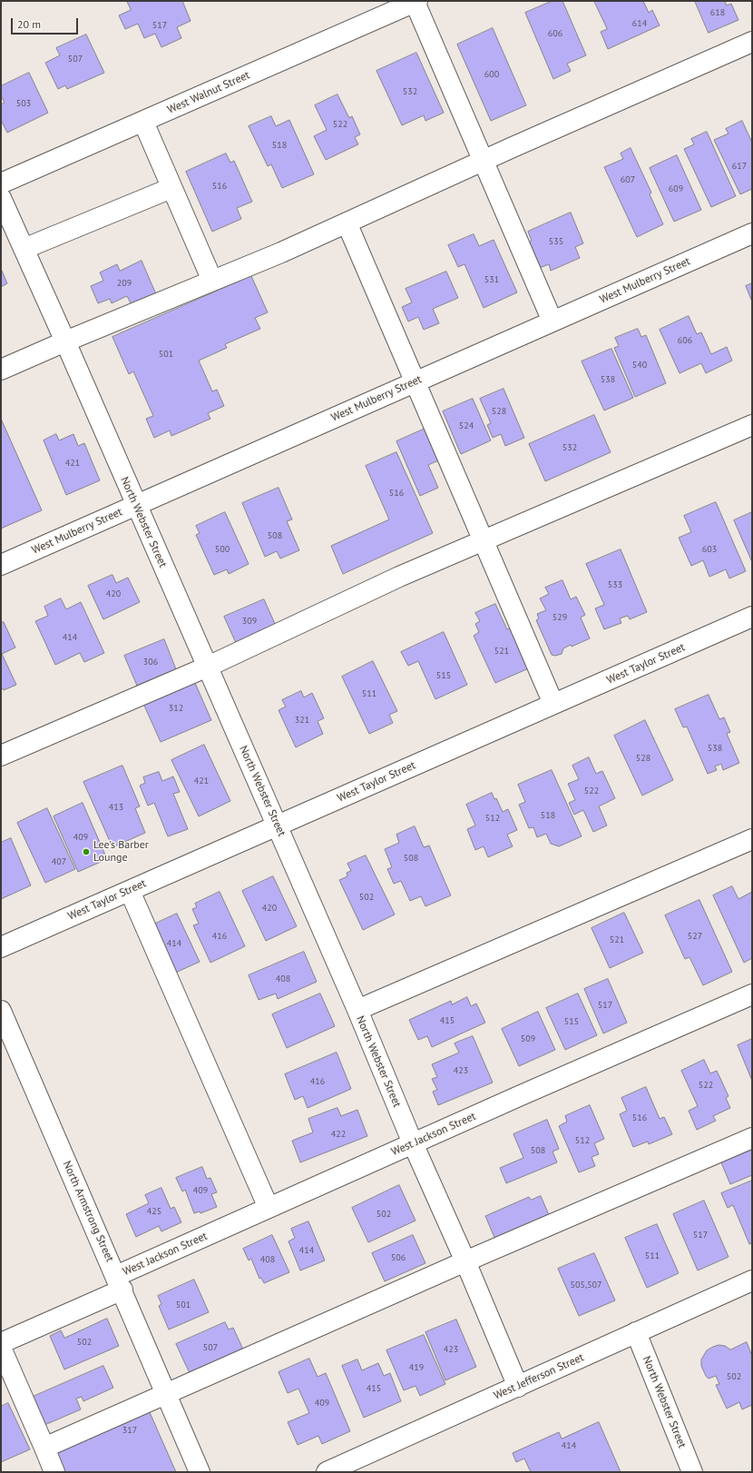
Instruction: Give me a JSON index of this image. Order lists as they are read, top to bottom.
{
  "streets": {
    "street": [
      "West Walnut Street",
      "West Mulberry Street",
      "North Webster Street",
      "West Taylor Street",
      "West Jackson Street",
      "North Armstrong Street",
      "West Jefferson Street"
    ]
  },
  "crossings": [
    ["West Mulberry Street", "North Webster Street"],
    ["North Webster Street", "West Taylor Street"],
    ["North Webster Street", "West Jackson Street"],
    ["North Webster Street", "West Jefferson Street"],
    ["West Jackson Street", "North Armstrong Street"]
  ],
  "places": ["Lee’s Barber Lounge"],
  "house_numbers": [
    "618",
    "614",
    "517",
    "606",
    "507",
    "600",
    "532",
    "503",
    "522",
    "518",
    "617",
    "607",
    "516",
    "609",
    "535",
    "531",
    "209",
    "606",
    "501",
    "540",
    "538",
    "528",
    "524",
    "532",
    "421",
    "516",
    "508",
    "500",
    "603",
    "533",
    "420",
    "529",
    "309",
    "414",
    "521",
    "306",
    "515",
    "511",
    "312",
    "321",
    "538",
    "528",
    "421",
    "522",
    "413",
    "518",
    "512",
    "409",
    "508",
    "407",
    "502",
    "420",
    "416",
    "527",
    "521",
    "414",
    "408",
    "517",
    "415",
    "515",
    "509",
    "423",
    "416",
    "522",
    "516",
    "422",
    "512",
    "508",
    "409",
    "425",
    "502",
    "517",
    "414",
    "511",
    "506",
    "408",
    "505,507",
    "501",
    "502",
    "507",
    "423",
    "419",
    "502",
    "415",
    "409",
    "317",
    "414"
  ],
  "scale_bar": "20 m"
}
